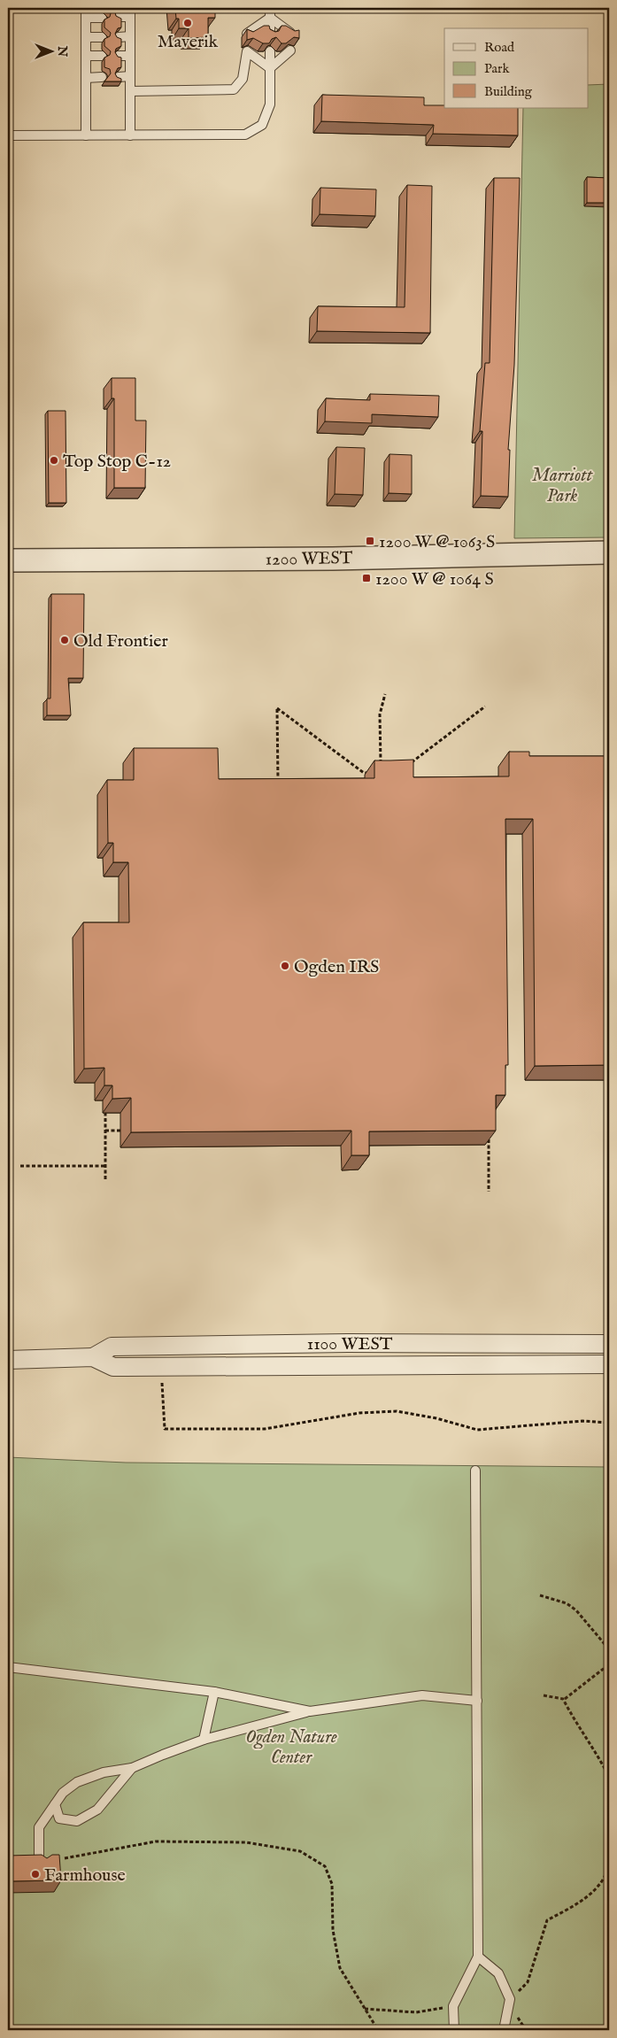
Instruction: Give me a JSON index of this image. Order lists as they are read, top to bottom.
{
  "streets": {
    "street": ["1200 WEST", "1100 WEST"]
  },
  "parks": ["Marriott Park", "Ogden Nature Center"],
  "places": {
    "other": [
      "Maverik",
      "Top Stop C-12",
      "Old Frontier",
      "Ogden IRS",
      "Farmhouse"
    ],
    "transit": ["1200 W @ 1063 S", "1200 W @ 1064 S"]
  },
  "legend": ["Road", "Park", "Building"],
  "north": "right"
}
